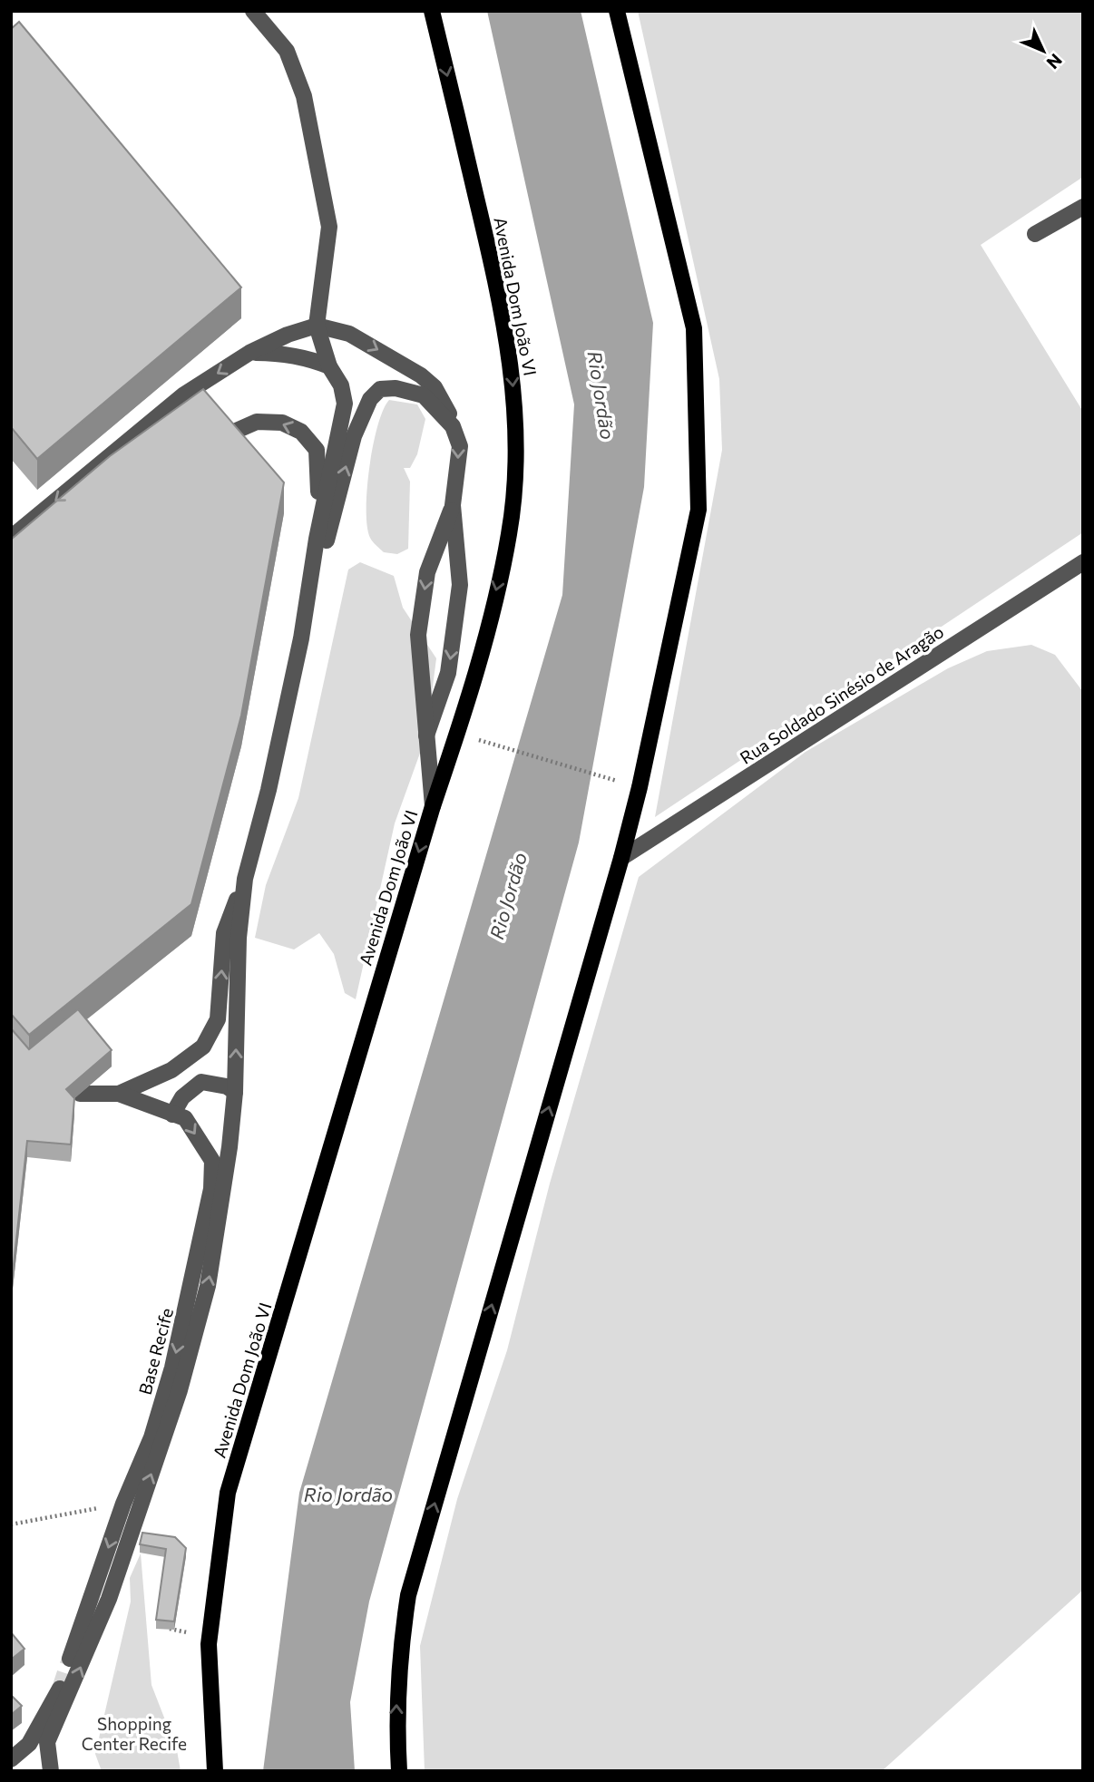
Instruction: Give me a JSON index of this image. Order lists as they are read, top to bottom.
{
  "streets": {
    "main road": ["Avenida Dom João VI"],
    "street": ["Rua Soldado Sinésio de Aragão", "Base Recife"]
  },
  "one_way": ["Avenida Dom João VI"],
  "water": ["Rio Jordão"],
  "parks": ["Shopping Center Recife"],
  "north": "bottom right"
}
